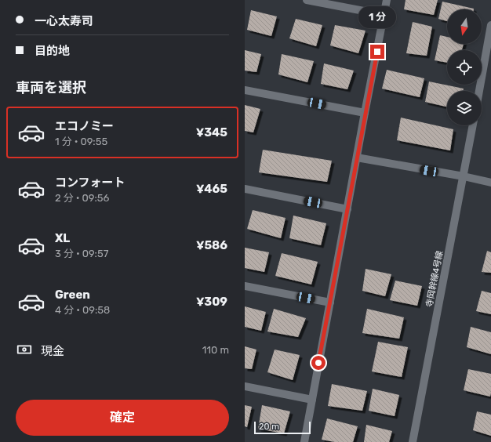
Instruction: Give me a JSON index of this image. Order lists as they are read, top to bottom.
{
  "streets": {
    "street": ["寺岡幹線4号線"]
  },
  "scale_bar": "20 m",
  "north": "bottom",
  "page": {
    "banner": ["一心太寿司", "目的地"],
    "bubble": "1 分",
    "heading": "車両を選択",
    "list": [
      {
        "name": "エコノミー",
        "note": "1 分 · 09:55",
        "value": "¥345"
      },
      {
        "name": "コンフォート",
        "note": "2 分 · 09:56",
        "value": "¥465"
      },
      {
        "name": "XL",
        "note": "3 分 · 09:57",
        "value": "¥586"
      },
      {
        "name": "Green",
        "note": "4 分 · 09:58",
        "value": "¥309"
      }
    ],
    "pay": ["現金", "110 m"],
    "buttons": "確定",
    "scale": "20 m"
  }
}
